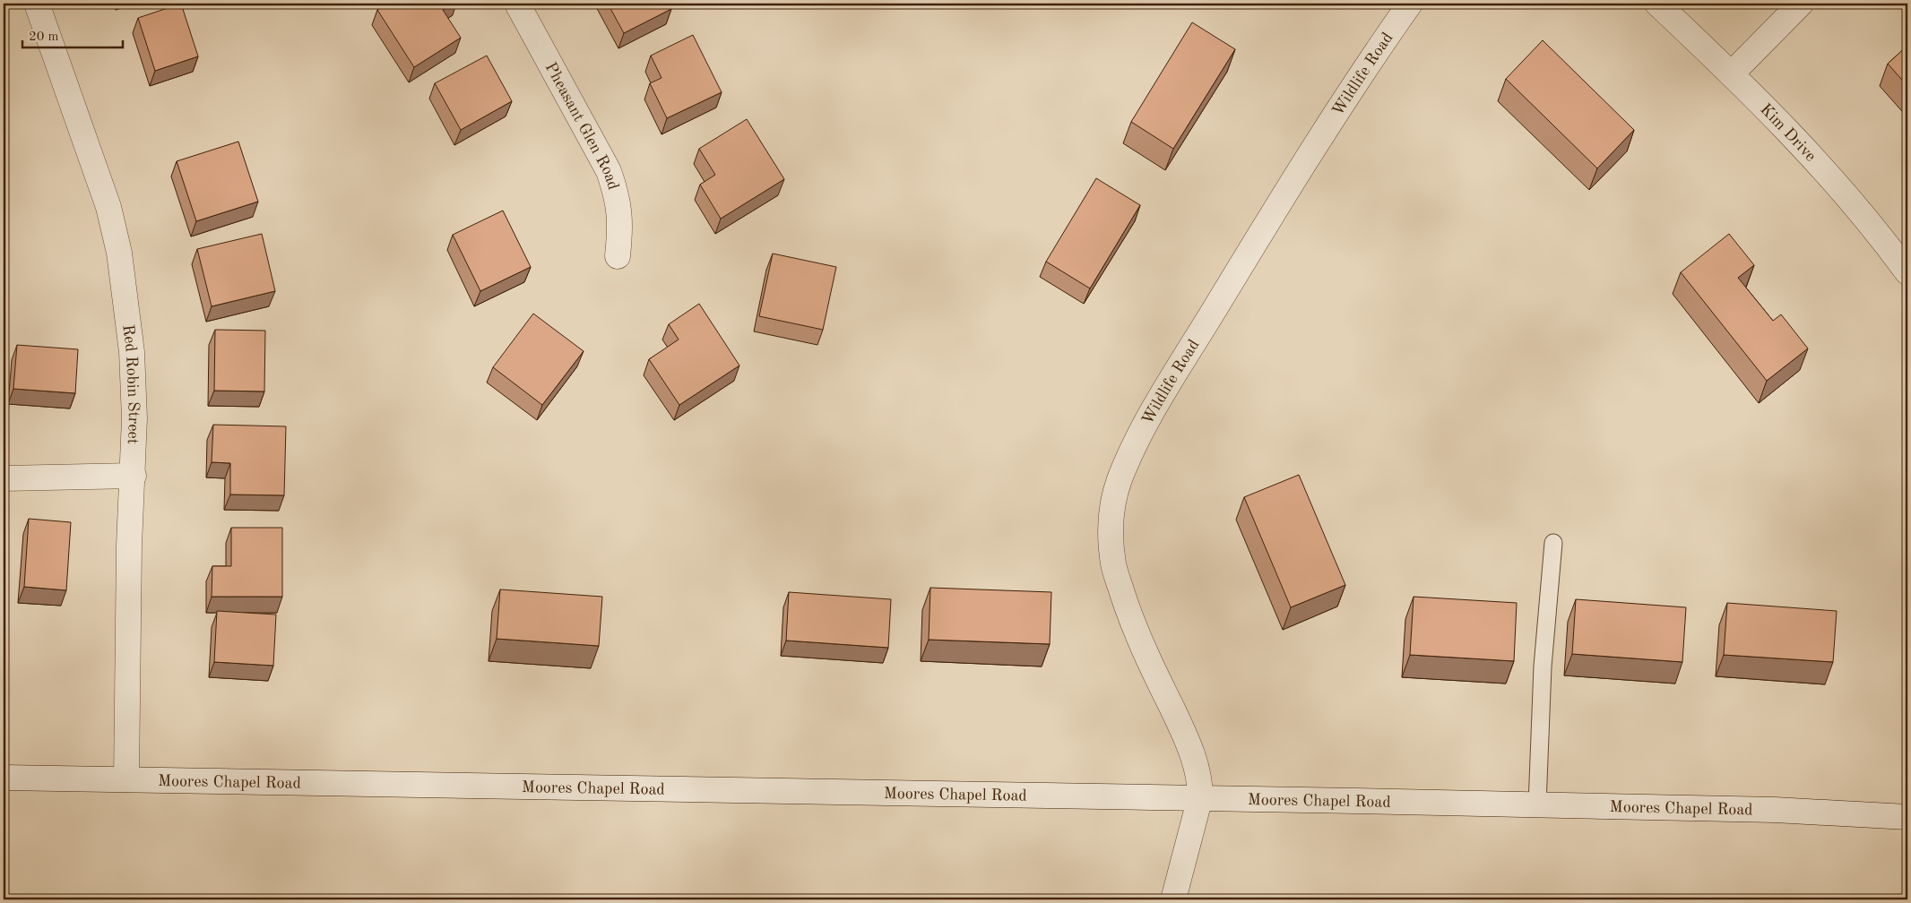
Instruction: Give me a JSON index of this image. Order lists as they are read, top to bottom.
{
  "streets": {
    "street": [
      "Wildlife Road",
      "Pheasant Glen Road",
      "Kim Drive",
      "Red Robin Street",
      "Moores Chapel Road"
    ]
  },
  "crossings": [
    ["Wildlife Road", "Moores Chapel Road"],
    ["Red Robin Street", "Moores Chapel Road"]
  ],
  "scale_bar": "20 m"
}
